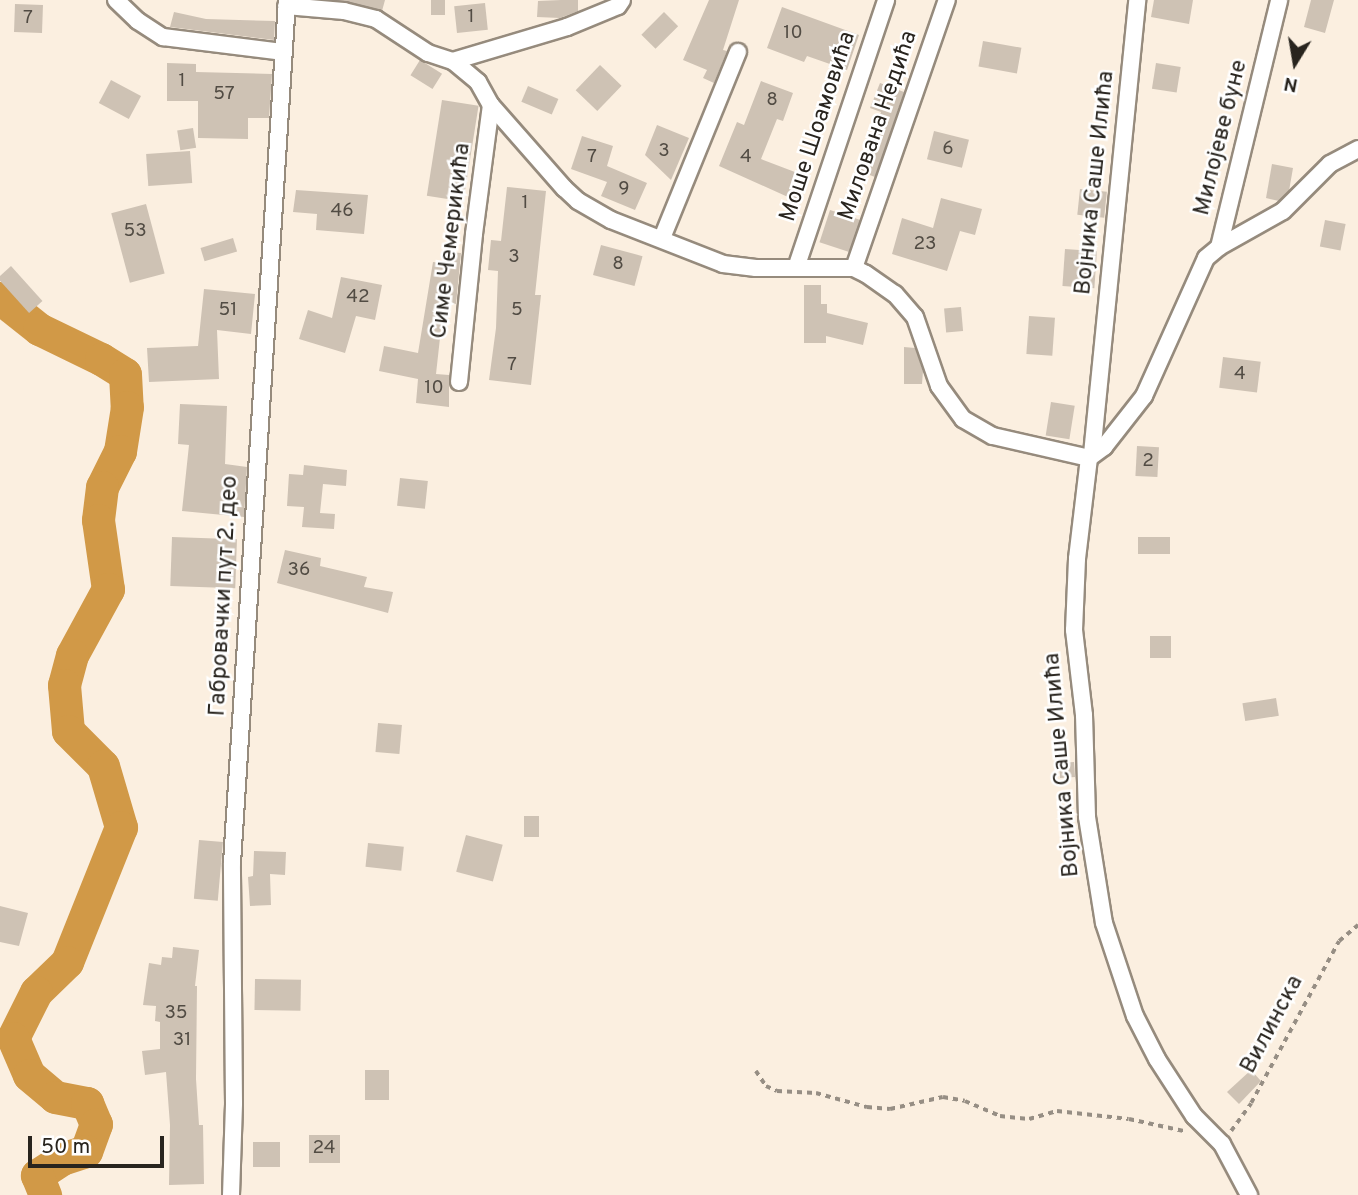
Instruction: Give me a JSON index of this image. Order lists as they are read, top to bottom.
{
  "streets": {
    "street": [
      "Милована Недића",
      "Моше Шоамовића",
      "Милојеве буне",
      "Војника Саше Илића",
      "Симе Чемерикића",
      "Габровачки пут 2. део"
    ],
    "path": ["Вилинска"]
  },
  "crossings": [
    ["Милојеве буне", "Војника Саше Илића"],
    ["Војника Саше Илића", "Вилинска"]
  ],
  "house_numbers": [
    "1",
    "7",
    "10",
    "1",
    "57",
    "8",
    "6",
    "3",
    "7",
    "4",
    "9",
    "1",
    "46",
    "53",
    "23",
    "3",
    "8",
    "42",
    "51",
    "5",
    "7",
    "4",
    "10",
    "2",
    "36",
    "35",
    "31",
    "24"
  ],
  "scale_bar": "50 m",
  "north": "bottom"
}
